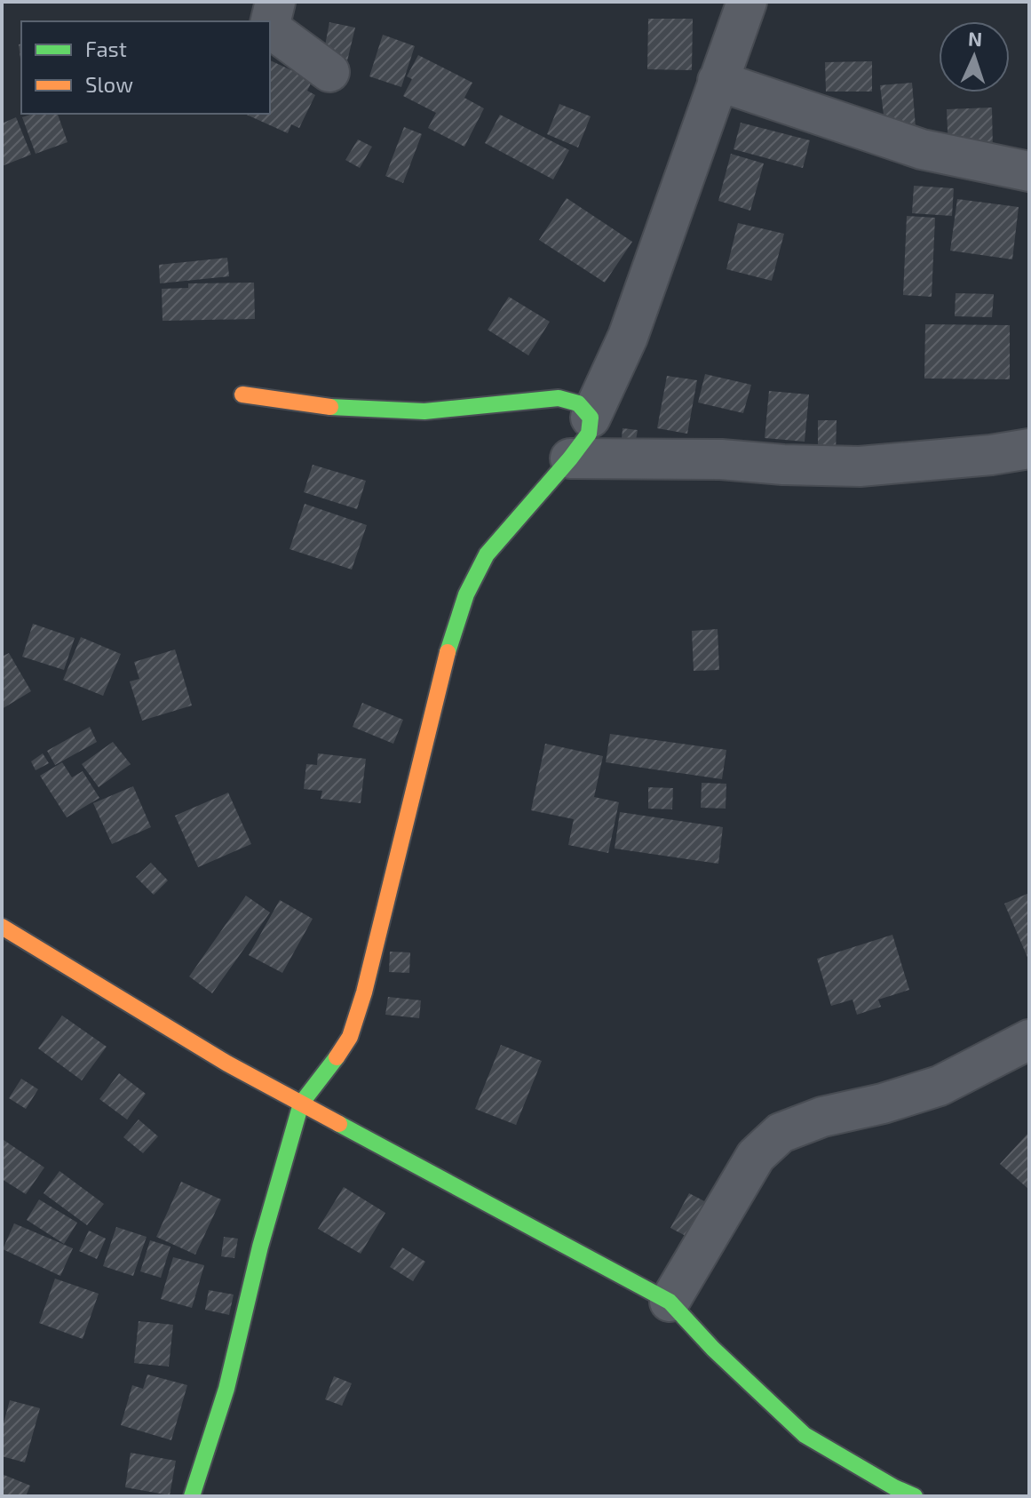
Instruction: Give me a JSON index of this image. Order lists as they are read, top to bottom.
{
  "legend": ["Fast", "Slow"],
  "north": "top"
}
